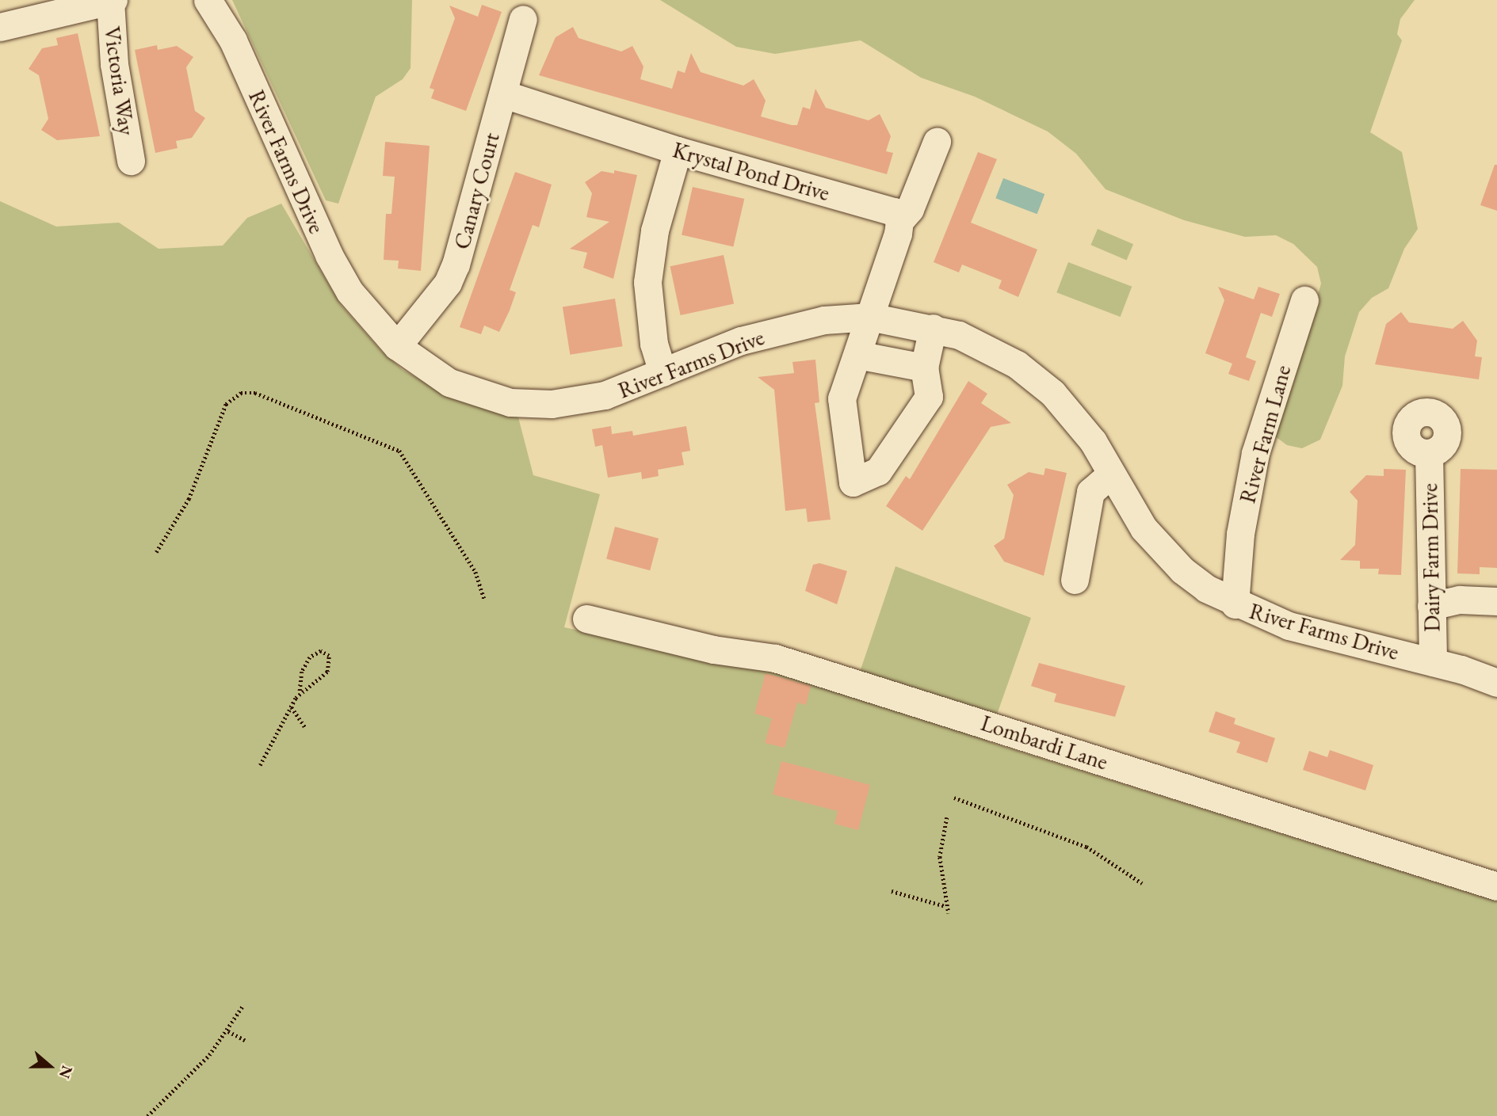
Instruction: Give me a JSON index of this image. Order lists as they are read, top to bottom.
{
  "streets": {
    "street": [
      "Victoria Way",
      "River Farms Drive",
      "Krystal Pond Drive",
      "Canary Court",
      "River Farm Lane",
      "Dairy Farm Drive",
      "Lombardi Lane"
    ]
  },
  "crossings": [
    ["River Farms Drive", "Canary Court"],
    ["River Farms Drive", "River Farm Lane"],
    ["River Farms Drive", "Dairy Farm Drive"],
    ["Krystal Pond Drive", "Canary Court"]
  ],
  "north": "right"
}
